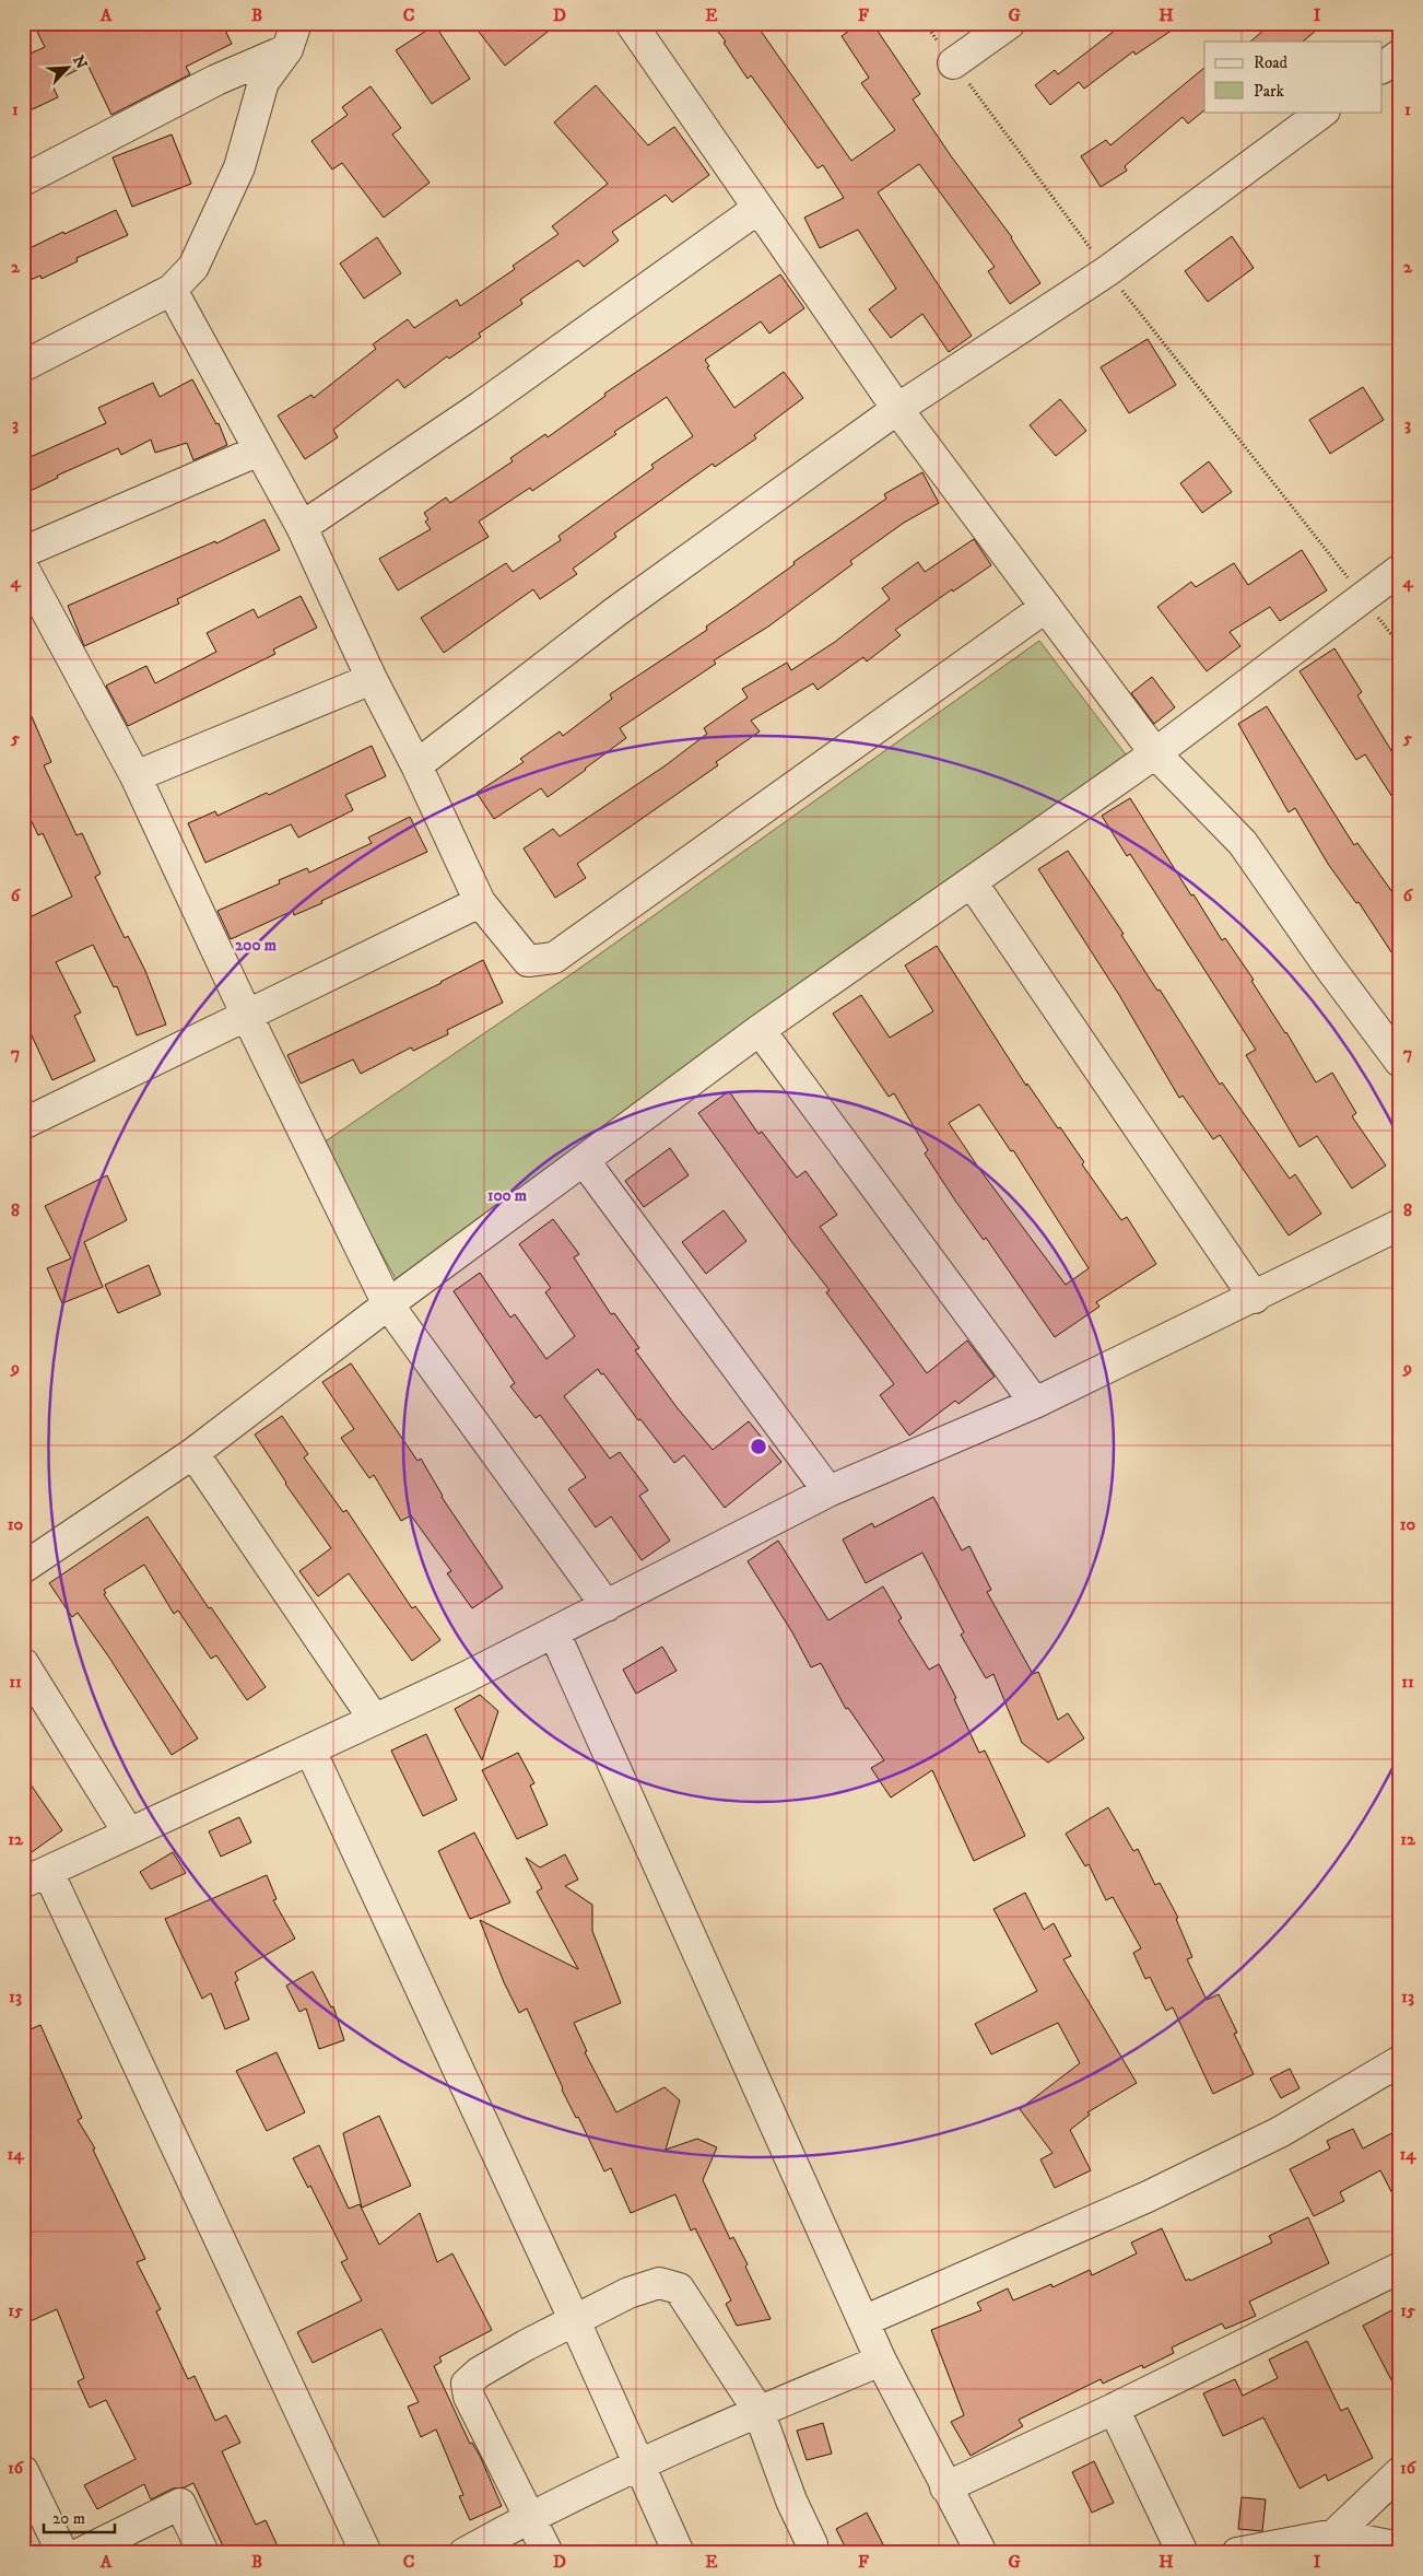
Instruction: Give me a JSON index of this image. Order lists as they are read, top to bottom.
{
  "legend": ["Road", "Park"],
  "scale_bar": "20 m",
  "north": "top right",
  "grid": {
    "columns": [
      "A",
      "B",
      "C",
      "D",
      "E",
      "F",
      "G",
      "H",
      "I"
    ],
    "rows": [
      "1",
      "2",
      "3",
      "4",
      "5",
      "6",
      "7",
      "8",
      "9",
      "10",
      "11",
      "12",
      "13",
      "14",
      "15",
      "16"
    ]
  },
  "rings": ["200 m", "100 m"]
}
